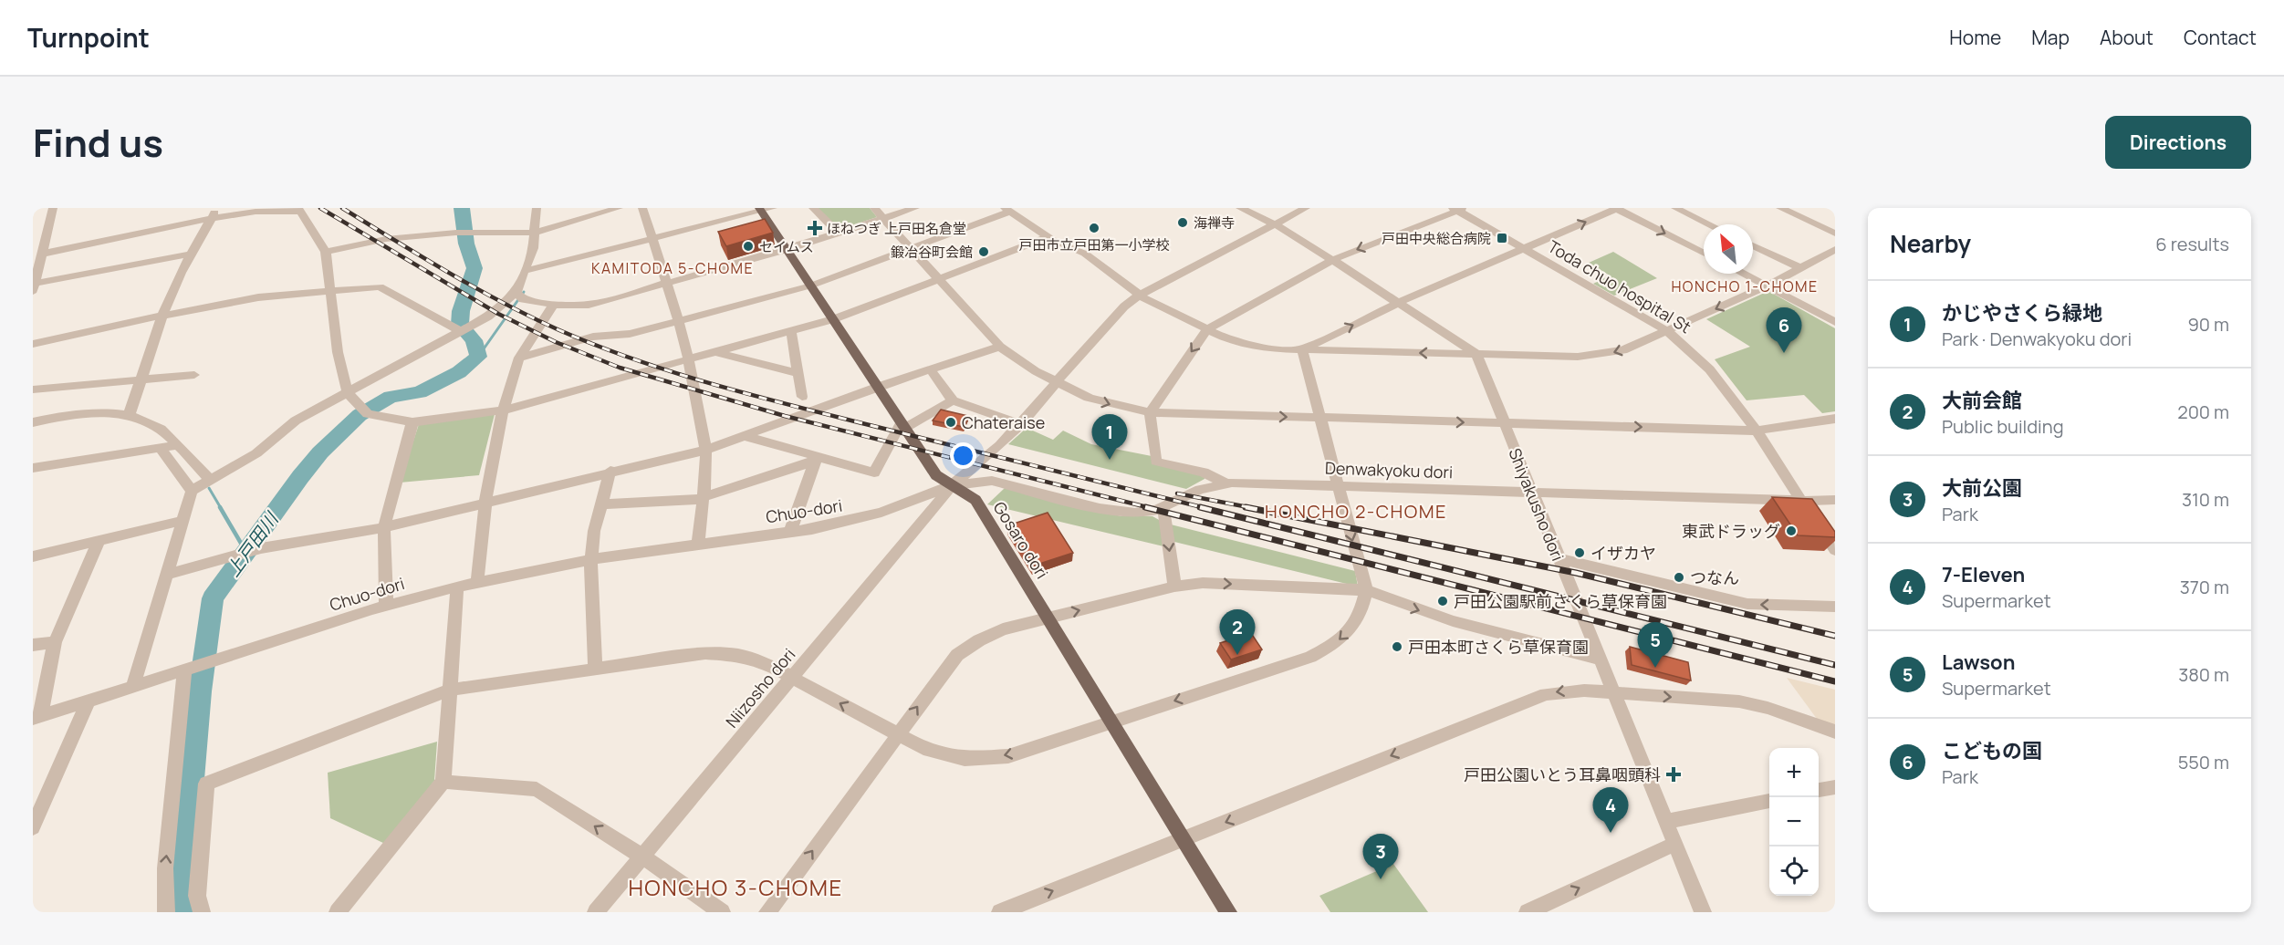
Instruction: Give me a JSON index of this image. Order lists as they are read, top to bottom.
{
  "streets": {
    "main road": ["Gosaro dori"],
    "street": [
      "Toda chuo hospital St",
      "Denwakyoku dori",
      "Shiyakusho dori",
      "Chuo-dori",
      "Niizosho dori"
    ]
  },
  "crossings": [
    ["Toda chuo hospital St", "Denwakyoku dori"],
    ["Denwakyoku dori", "Shiyakusho dori"],
    ["Denwakyoku dori", "Chuo-dori"],
    ["Denwakyoku dori", "Gosaro dori"],
    ["Denwakyoku dori", "Niizosho dori"],
    ["Chuo-dori", "Gosaro dori"],
    ["Chuo-dori", "Niizosho dori"],
    ["Gosaro dori", "Niizosho dori"]
  ],
  "districts": [
    "KAMITODA 5-CHOME",
    "HONCHO 1-CHOME",
    "HONCHO 2-CHOME",
    "HONCHO 3-CHOME"
  ],
  "water": ["上戸田川"],
  "places": {
    "other": [
      "海禅寺",
      "戸田市立戸田第一小学校",
      "セイムス",
      "鍛冶谷町会館",
      "Chateraise",
      "東武ドラッグ",
      "イザカヤ",
      "つなん",
      "戸田公園駅前さくら草保育園",
      "戸田本町さくら草保育園"
    ],
    "health": ["ほねつぎ 上戸田名倉堂", "戸田公園いとう耳鼻咽頭科"],
    "transit": ["戸田中央総合病院"]
  },
  "north": "top left",
  "page": {
    "header": "Turnpoint",
    "nav": [
      "Home",
      "Map",
      "About",
      "Contact"
    ],
    "title": "Find us",
    "buttons": "Directions",
    "heading": ["Nearby", "6 results"],
    "list": [
      {
        "mark": "1",
        "name": "かじやさくら緑地",
        "note": "Park · Denwakyoku dori",
        "value": "90 m"
      },
      {
        "mark": "2",
        "name": "大前会館",
        "note": "Public building",
        "value": "200 m"
      },
      {
        "mark": "3",
        "name": "大前公園",
        "note": "Park",
        "value": "310 m"
      },
      {
        "mark": "4",
        "name": "7-Eleven",
        "note": "Supermarket",
        "value": "370 m"
      },
      {
        "mark": "5",
        "name": "Lawson",
        "note": "Supermarket",
        "value": "380 m"
      },
      {
        "mark": "6",
        "name": "こどもの国",
        "note": "Park",
        "value": "550 m"
      }
    ],
    "pins": [
      "6",
      "1",
      "2",
      "5",
      "4",
      "3"
    ],
    "map_buttons": ["+", "−"]
  }
}
